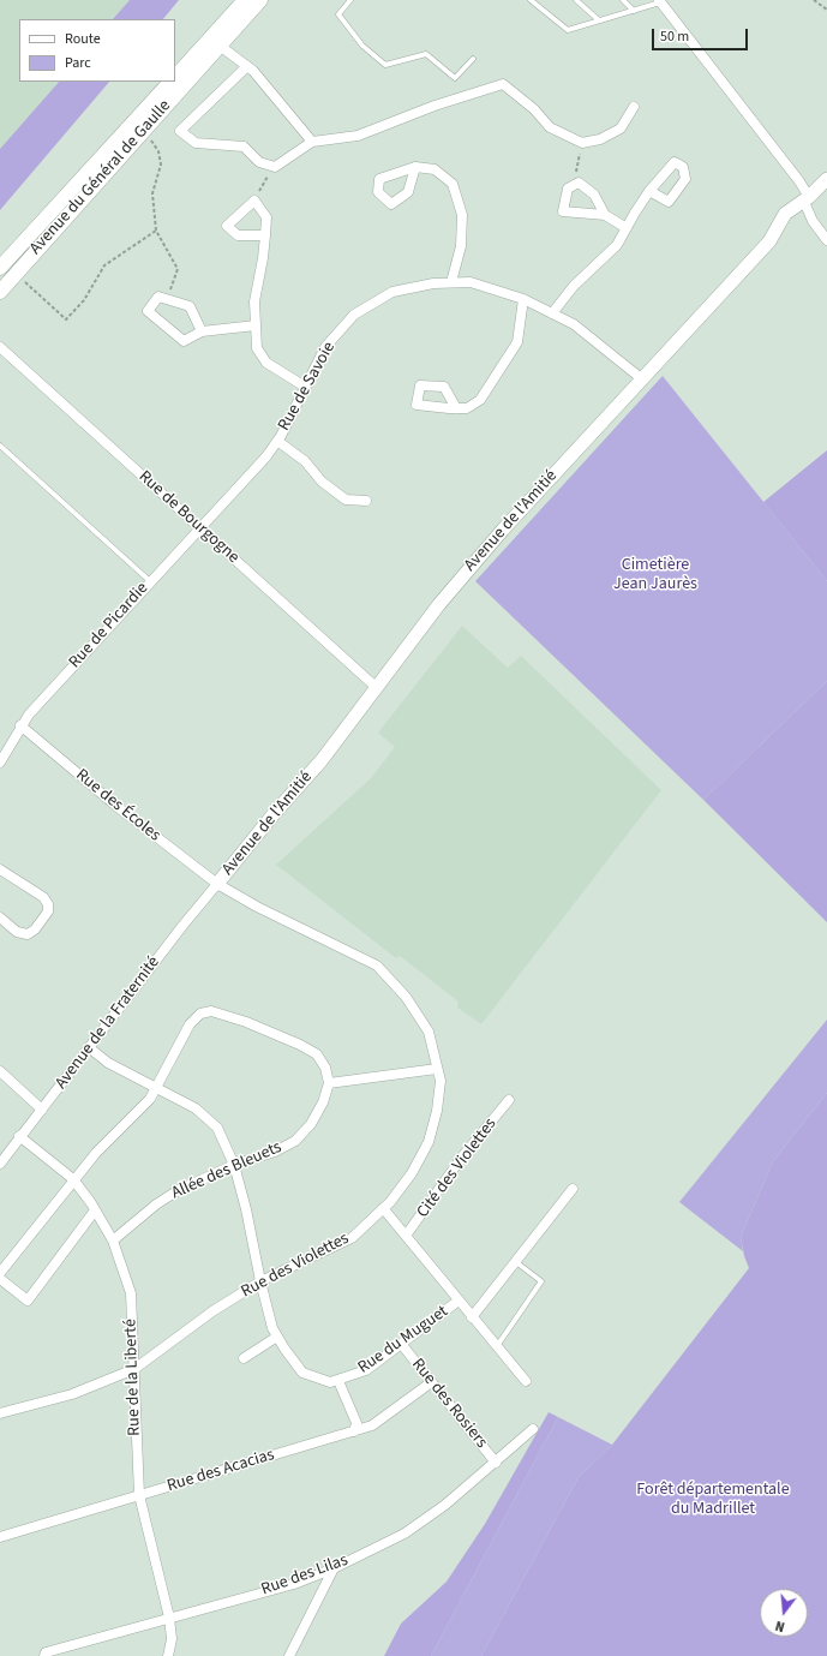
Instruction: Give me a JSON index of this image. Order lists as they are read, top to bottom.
{
  "streets": {
    "main road": ["Avenue du Général de Gaulle"],
    "street": [
      "Rue de Savoie",
      "Rue de Bourgogne",
      "Avenue de l'Amitié",
      "Rue de Picardie",
      "Rue des Écoles",
      "Avenue de la Fraternité",
      "Cité des Violettes",
      "Allée des Bleuets",
      "Rue des Violettes",
      "Rue du Muguet",
      "Rue de la Liberté",
      "Rue des Rosiers",
      "Rue des Acacias",
      "Rue des Lilas"
    ]
  },
  "crossings": [
    ["Rue de Savoie", "Rue de Bourgogne"],
    ["Rue de Savoie", "Avenue de l'Amitié"],
    ["Rue de Savoie", "Rue de Picardie"],
    ["Rue de Bourgogne", "Avenue de l'Amitié"],
    ["Rue de Bourgogne", "Rue de Picardie"],
    ["Avenue de l'Amitié", "Rue des Écoles"],
    ["Avenue de l'Amitié", "Avenue de la Fraternité"],
    ["Avenue de l'Amitié", "Rue des Violettes"],
    ["Rue de Picardie", "Rue des Écoles"],
    ["Rue des Écoles", "Avenue de la Fraternité"],
    ["Rue des Écoles", "Rue des Violettes"],
    ["Avenue de la Fraternité", "Rue des Violettes"],
    ["Avenue de la Fraternité", "Rue du Muguet"],
    ["Avenue de la Fraternité", "Rue de la Liberté"],
    ["Cité des Violettes", "Rue des Violettes"],
    ["Cité des Violettes", "Rue du Muguet"],
    ["Allée des Bleuets", "Rue du Muguet"],
    ["Allée des Bleuets", "Rue de la Liberté"],
    ["Rue des Violettes", "Rue du Muguet"],
    ["Rue des Violettes", "Rue de la Liberté"],
    ["Rue du Muguet", "Rue des Rosiers"],
    ["Rue de la Liberté", "Rue des Acacias"],
    ["Rue de la Liberté", "Rue des Lilas"],
    ["Rue des Rosiers", "Rue des Acacias"],
    ["Rue des Rosiers", "Rue des Lilas"]
  ],
  "parks": ["Cimetière Jean Jaurès", "Forêt départementale du Madrillet"],
  "legend": ["Route", "Parc"],
  "scale_bar": "50 m",
  "north": "bottom"
}
